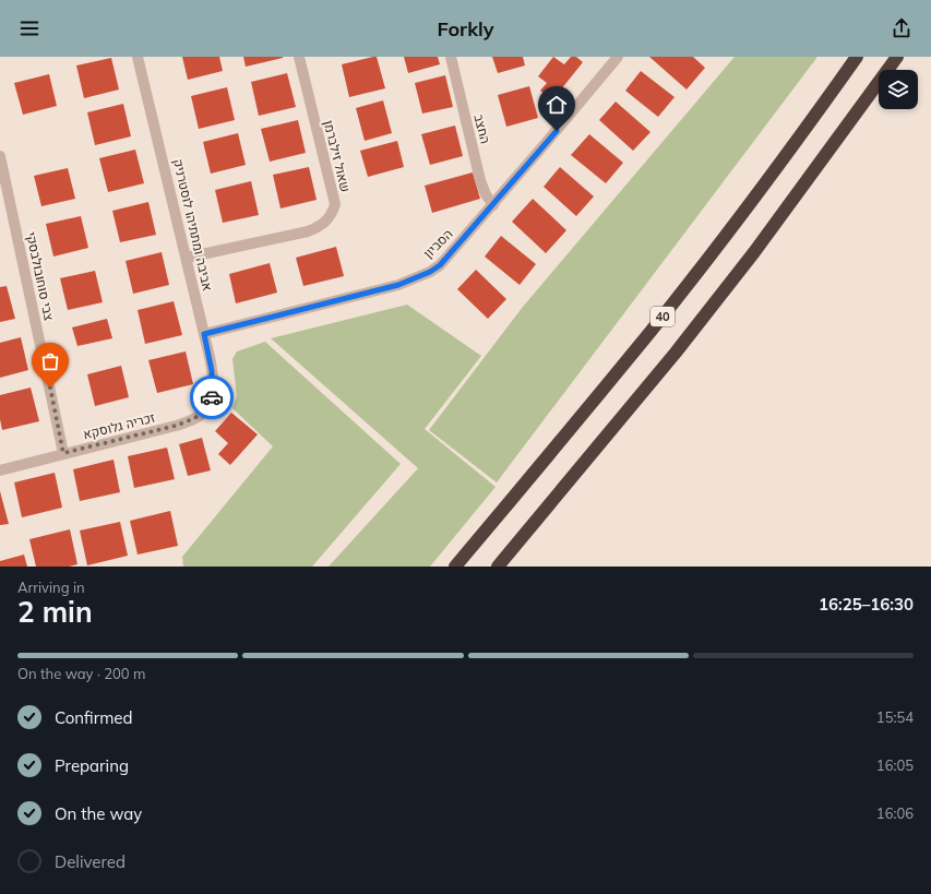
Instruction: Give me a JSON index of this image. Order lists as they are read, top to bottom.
{
  "streets": {
    "highway": ["40"],
    "street": [
      "החצב",
      "שאול זילברמן",
      "אביבה ומתתיהו לוסטרניק",
      "הסביון",
      "צבי סוחובולבסקי",
      "זכריה גלוסקא"
    ]
  },
  "crossings": [
    ["החצב", "הסביון"],
    ["שאול זילברמן", "אביבה ומתתיהו לוסטרניק"],
    ["אביבה ומתתיהו לוסטרניק", "הסביון"],
    ["אביבה ומתתיהו לוסטרניק", "זכריה גלוסקא"],
    ["צבי סוחובולבסקי", "זכריה גלוסקא"]
  ],
  "page": {
    "header": "Forkly",
    "heading": ["2 min", "Arriving in", "16:25–16:30"],
    "bar": "On the way · 200 m",
    "list": [
      ["Confirmed", "15:54"],
      ["Preparing", "16:05"],
      ["On the way", "16:06"],
      "Delivered"
    ]
  }
}
